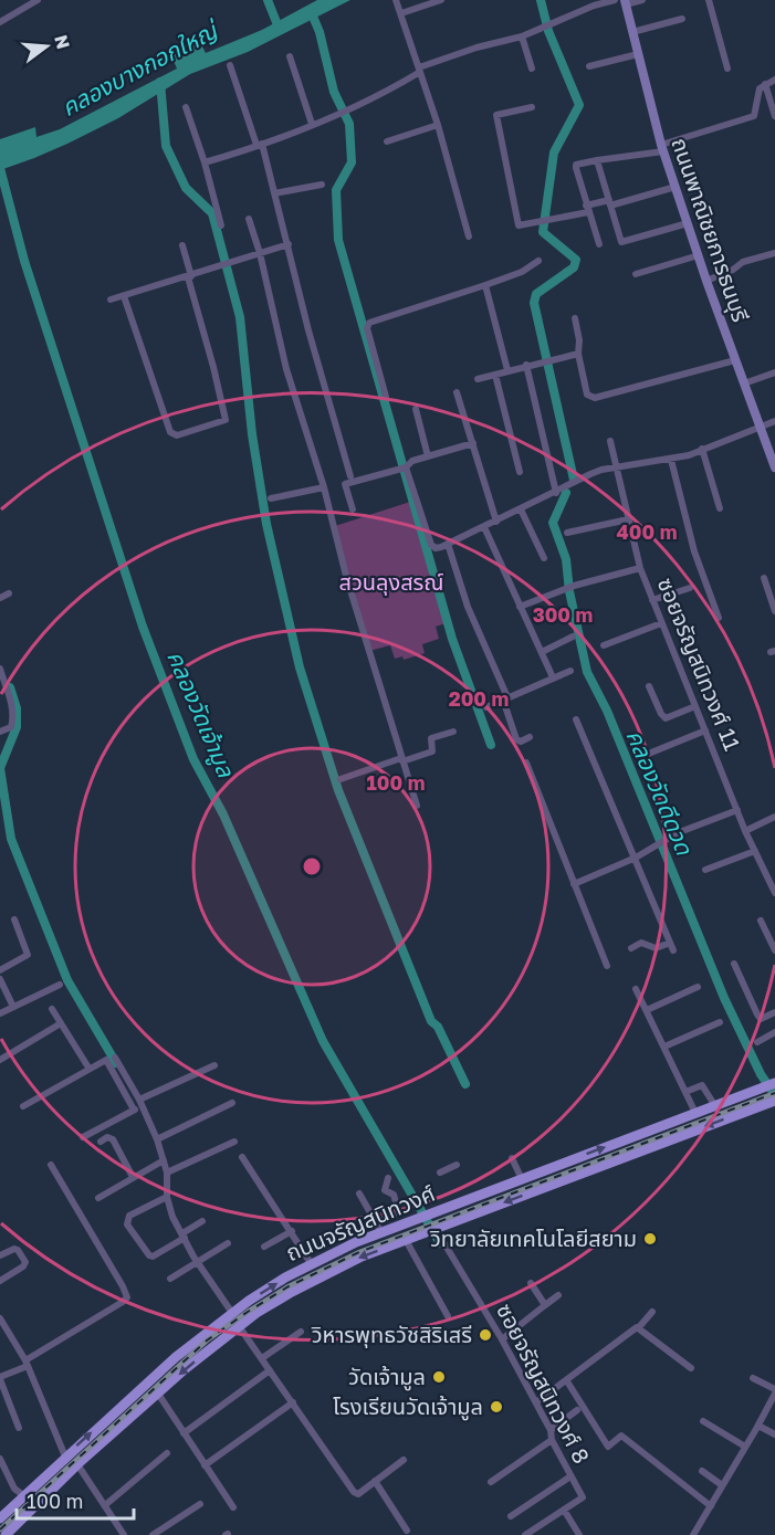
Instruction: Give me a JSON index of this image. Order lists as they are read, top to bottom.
{
  "streets": {
    "main road": ["ถนนพาณิชยการธนบุรี", "ถนนจรัญสนิทวงศ์"],
    "street": ["ซอยจรัญสนิทวงศ์ 11", "ซอยจรัญสนิทวงศ์ 8"]
  },
  "crossings": [
    ["ถนนจรัญสนิทวงศ์", "ซอยจรัญสนิทวงศ์ 8"]
  ],
  "water": ["คลองบางกอกใหญ่", "คลองวัดเจ้ามูล", "คลองวัดดีดวด"],
  "parks": ["สวนลุงสรณ์"],
  "places": [
    "วิทยาลัยเทคโนโลยีสยาม",
    "วิหารพุทธวัชสิริเสรี",
    "วัดเจ้ามูล",
    "โรงเรียนวัดเจ้ามูล"
  ],
  "scale_bar": "100 m",
  "north": "right",
  "rings": [
    "400 m",
    "300 m",
    "200 m",
    "100 m"
  ]
}
